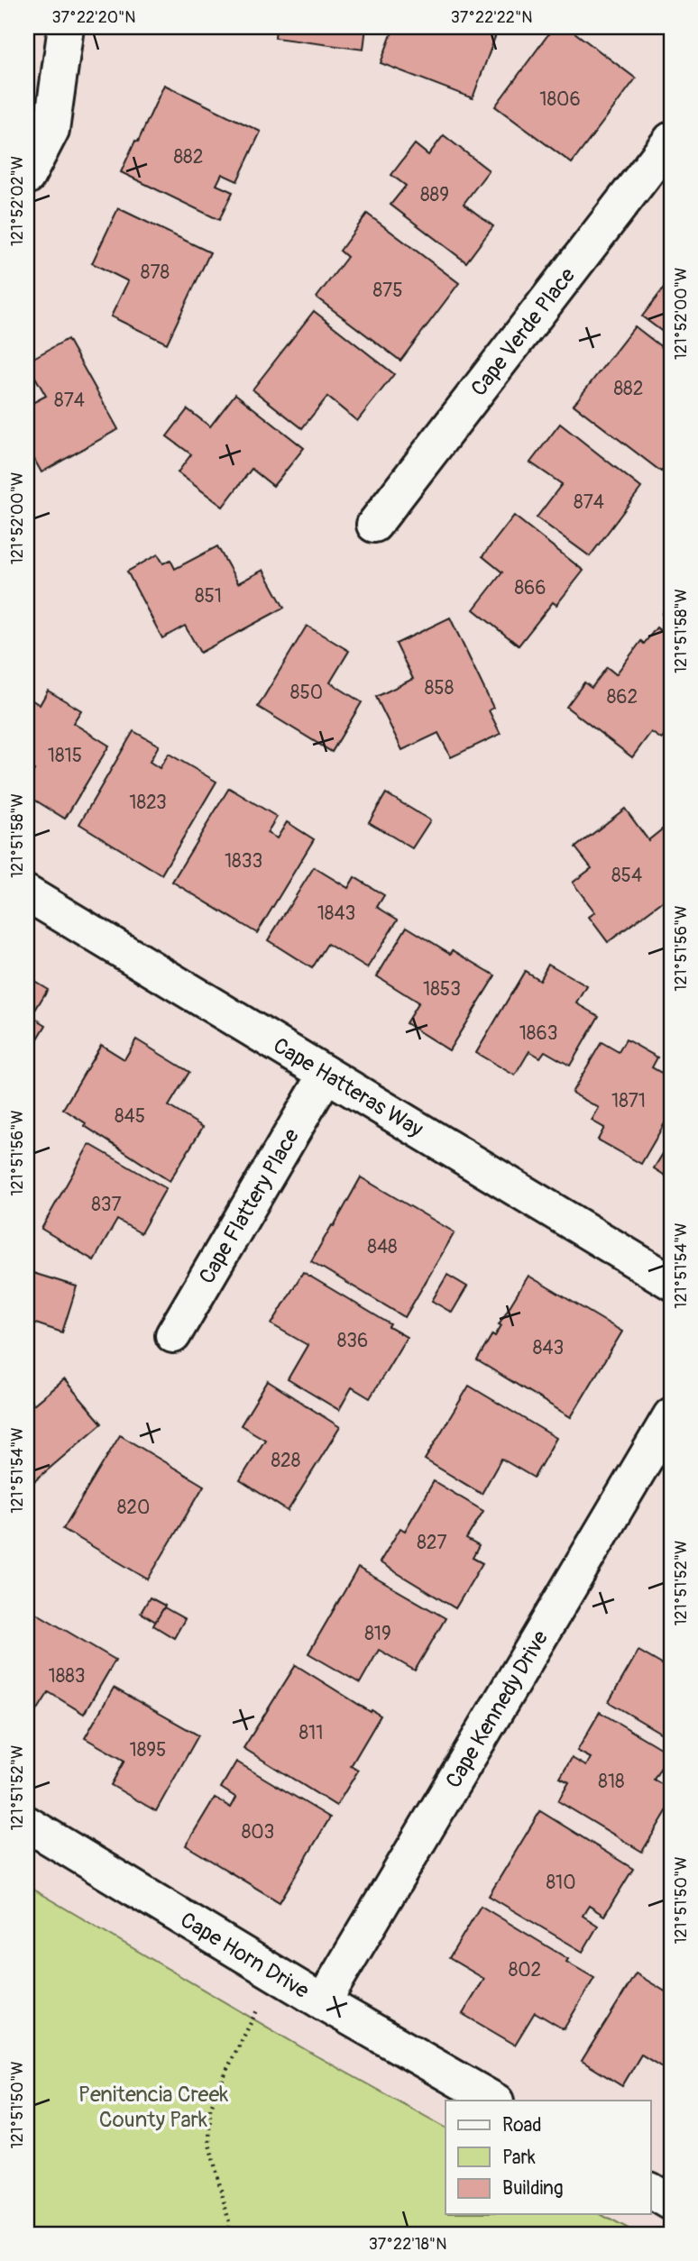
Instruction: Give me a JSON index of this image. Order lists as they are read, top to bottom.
{
  "streets": {
    "street": [
      "Cape Verde Place",
      "Cape Hatteras Way",
      "Cape Flattery Place",
      "Cape Kennedy Drive",
      "Cape Horn Drive"
    ]
  },
  "crossings": [
    ["Cape Hatteras Way", "Cape Flattery Place"],
    ["Cape Kennedy Drive", "Cape Horn Drive"]
  ],
  "parks": ["Penitencia Creek County Park"],
  "house_numbers": [
    "1806",
    "882",
    "889",
    "878",
    "875",
    "882",
    "874",
    "874",
    "866",
    "851",
    "858",
    "850",
    "862",
    "1815",
    "1823",
    "1833",
    "854",
    "1843",
    "1853",
    "1863",
    "1871",
    "845",
    "837",
    "848",
    "836",
    "843",
    "828",
    "820",
    "827",
    "819",
    "1883",
    "811",
    "1895",
    "818",
    "803",
    "810",
    "802"
  ],
  "legend": ["Road", "Park", "Building"],
  "coordinates": [
    "37°22'20\"N",
    "37°22'22\"N",
    "121°52'02\"W",
    "121°52'00\"W",
    "121°51'58\"W",
    "121°51'56\"W",
    "121°51'54\"W",
    "121°51'52\"W",
    "121°51'50\"W",
    "37°22'18\"N"
  ]
}
